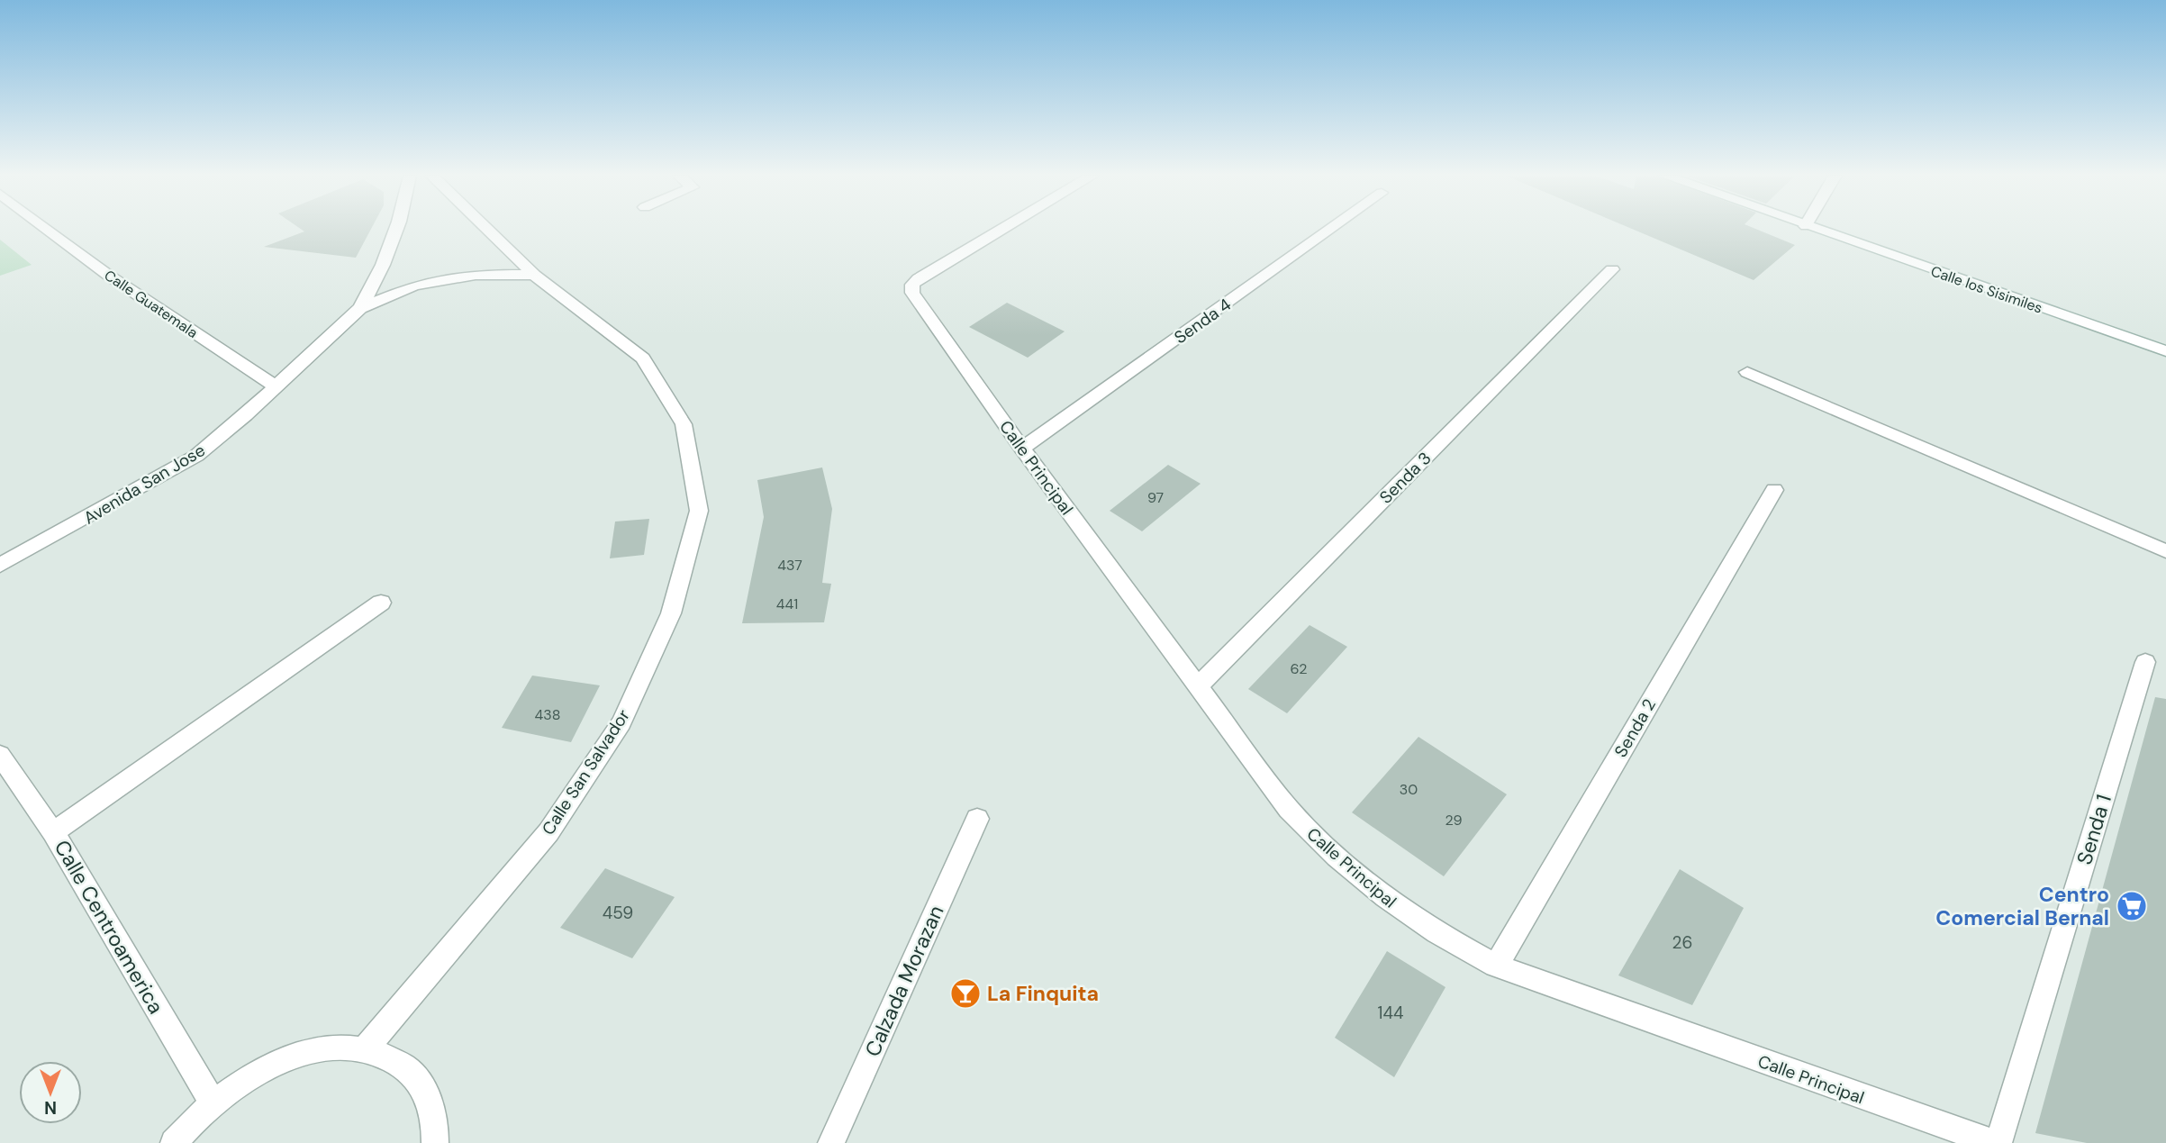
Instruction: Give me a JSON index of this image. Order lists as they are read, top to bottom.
{
  "streets": {
    "street": [
      "Calle los Sisimiles",
      "Calle Guatemala",
      "Senda 4",
      "Calle Principal",
      "Senda 3",
      "Avenida San Jose",
      "Senda 2",
      "Calle San Salvador",
      "Senda 1",
      "Calle Centroamerica",
      "Calzada Morazan"
    ]
  },
  "crossings": [
    ["Calle Guatemala", "Avenida San Jose"],
    ["Senda 4", "Calle Principal"],
    ["Calle Principal", "Senda 3"],
    ["Calle Principal", "Senda 2"],
    ["Calle Principal", "Senda 1"],
    ["Avenida San Jose", "Calle San Salvador"]
  ],
  "places": {
    "supermarket": ["Centro Comercial Bernal"],
    "bar": ["La Finquita"]
  },
  "house_numbers": [
    "97",
    "437",
    "441",
    "62",
    "438",
    "30",
    "29",
    "459",
    "26",
    "144"
  ],
  "north": "bottom"
}
